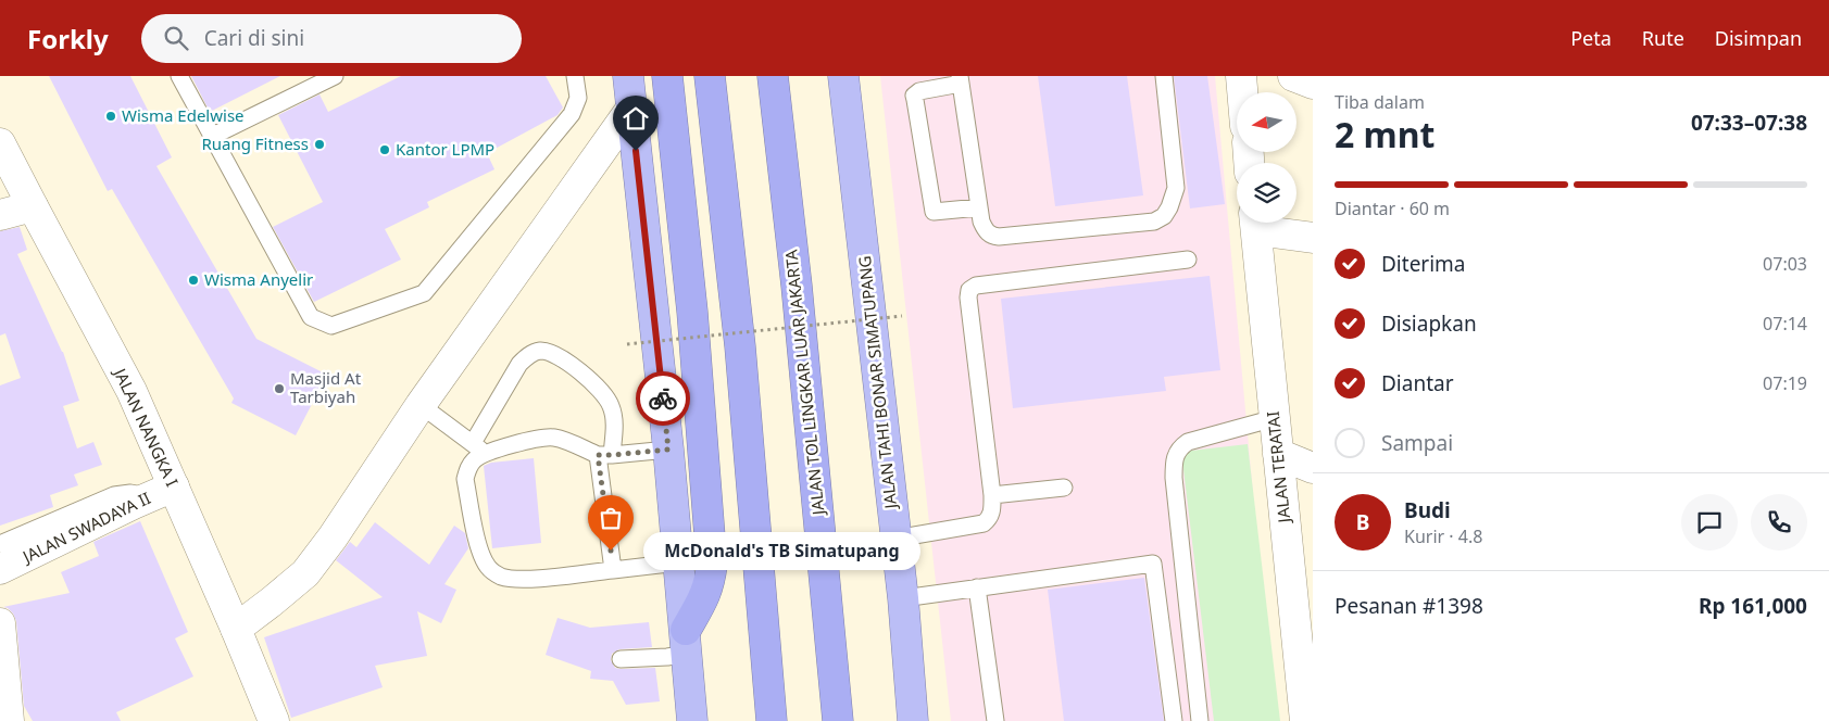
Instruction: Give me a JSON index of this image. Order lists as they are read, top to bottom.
{
  "streets": {
    "highway": ["JALAN TOL LINGKAR LUAR JAKARTA", "JALAN TAHI BONAR SIMATUPANG"],
    "street": ["JALAN NANGKA I", "JALAN TERATAI", "JALAN SWADAYA II"]
  },
  "crossings": [
    ["JALAN NANGKA I", "JALAN SWADAYA II"]
  ],
  "places": [
    "Wisma Edelwise",
    "Ruang Fitness",
    "Kantor LPMP",
    "Wisma Anyelir",
    "Masjid At Tarbiyah",
    "McDonald's TB Simatupang"
  ],
  "north": "left",
  "page": {
    "header": "Forkly",
    "search": "Cari di sini",
    "nav": ["Peta", "Rute", "Disimpan"],
    "heading": ["2 mnt", "Tiba dalam", "07:33–07:38"],
    "panel": [
      "Budi",
      "Kurir · 4.8",
      "Pesanan #1398",
      "Rp 161,000"
    ],
    "bar": "Diantar · 60 m",
    "list": [
      ["Diterima", "07:03"],
      ["Disiapkan", "07:14"],
      ["Diantar", "07:19"],
      "Sampai"
    ],
    "round": "B",
    "bubble": "McDonald's TB Simatupang"
  }
}
